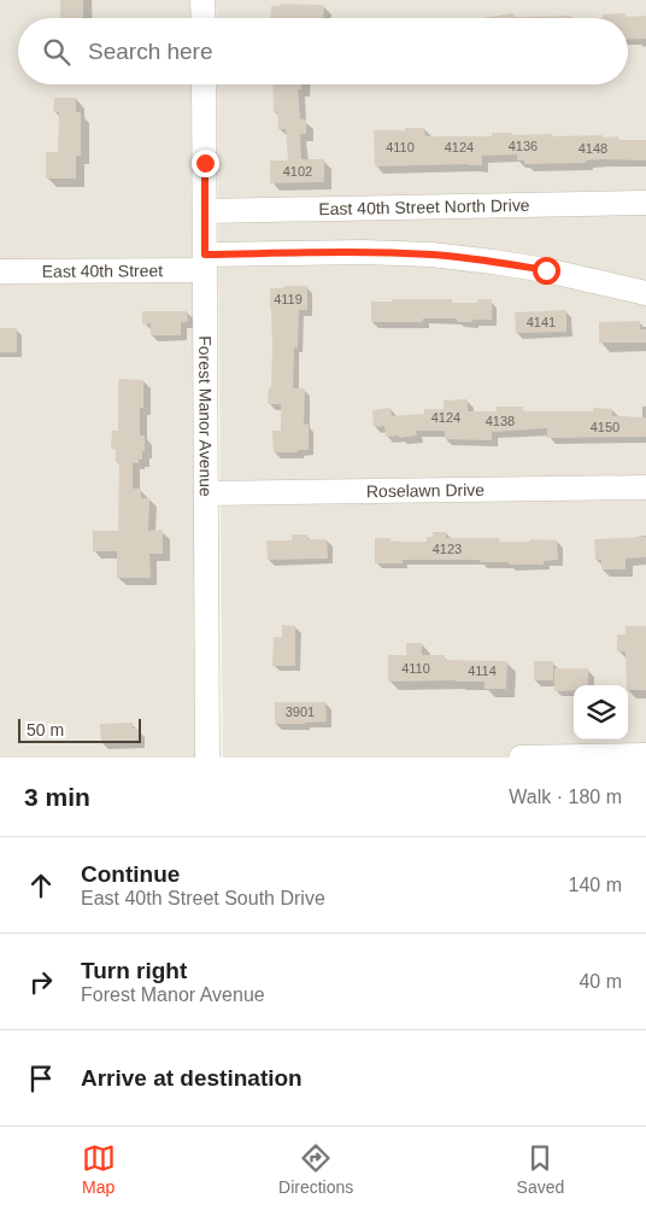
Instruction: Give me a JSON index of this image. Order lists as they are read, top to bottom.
{
  "streets": {
    "street": [
      "East 40th Street North Drive",
      "East 40th Street",
      "Forest Manor Avenue",
      "Roselawn Drive"
    ]
  },
  "crossings": [
    ["East 40th Street North Drive", "Forest Manor Avenue"],
    ["East 40th Street", "Forest Manor Avenue"],
    ["Forest Manor Avenue", "Roselawn Drive"]
  ],
  "house_numbers": [
    "4136",
    "4110",
    "4124",
    "4148",
    "4102",
    "4119",
    "4141",
    "4124",
    "4138",
    "4150",
    "4123",
    "4110",
    "4114",
    "3901"
  ],
  "scale_bar": "50 m",
  "page": {
    "search": "Search here",
    "scale": "50 m",
    "heading": ["3 min", "Walk · 180 m"],
    "list": [
      ["Continue", "East 40th Street South Drive", "140 m"],
      ["Turn right", "Forest Manor Avenue", "40 m"],
      "Arrive at destination"
    ],
    "nav": ["Map", "Directions", "Saved"]
  }
}
